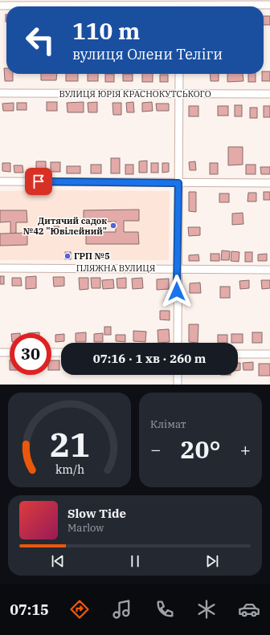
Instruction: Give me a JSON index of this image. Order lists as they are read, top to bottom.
{
  "streets": {
    "street": ["ВУЛИЦЯ ЮРІЯ КРАСНОКУТСЬКОГО", "ПЛЯЖНА ВУЛИЦЯ"]
  },
  "places": ["Дитячий садок №42 \"Ювілейний\"", "ГРП №5"],
  "page": {
    "turn": ["110 m", "вулиця Олени Теліги"],
    "limit": "30",
    "trip": "07:16 · 1 хв · 260 m",
    "tile": "Клімат",
    "heat": ["−", "20°", "+"],
    "song": ["Slow Tide", "Marlow"],
    "tabs": "07:15",
    "gauge": ["21", "km/h"]
  }
}
